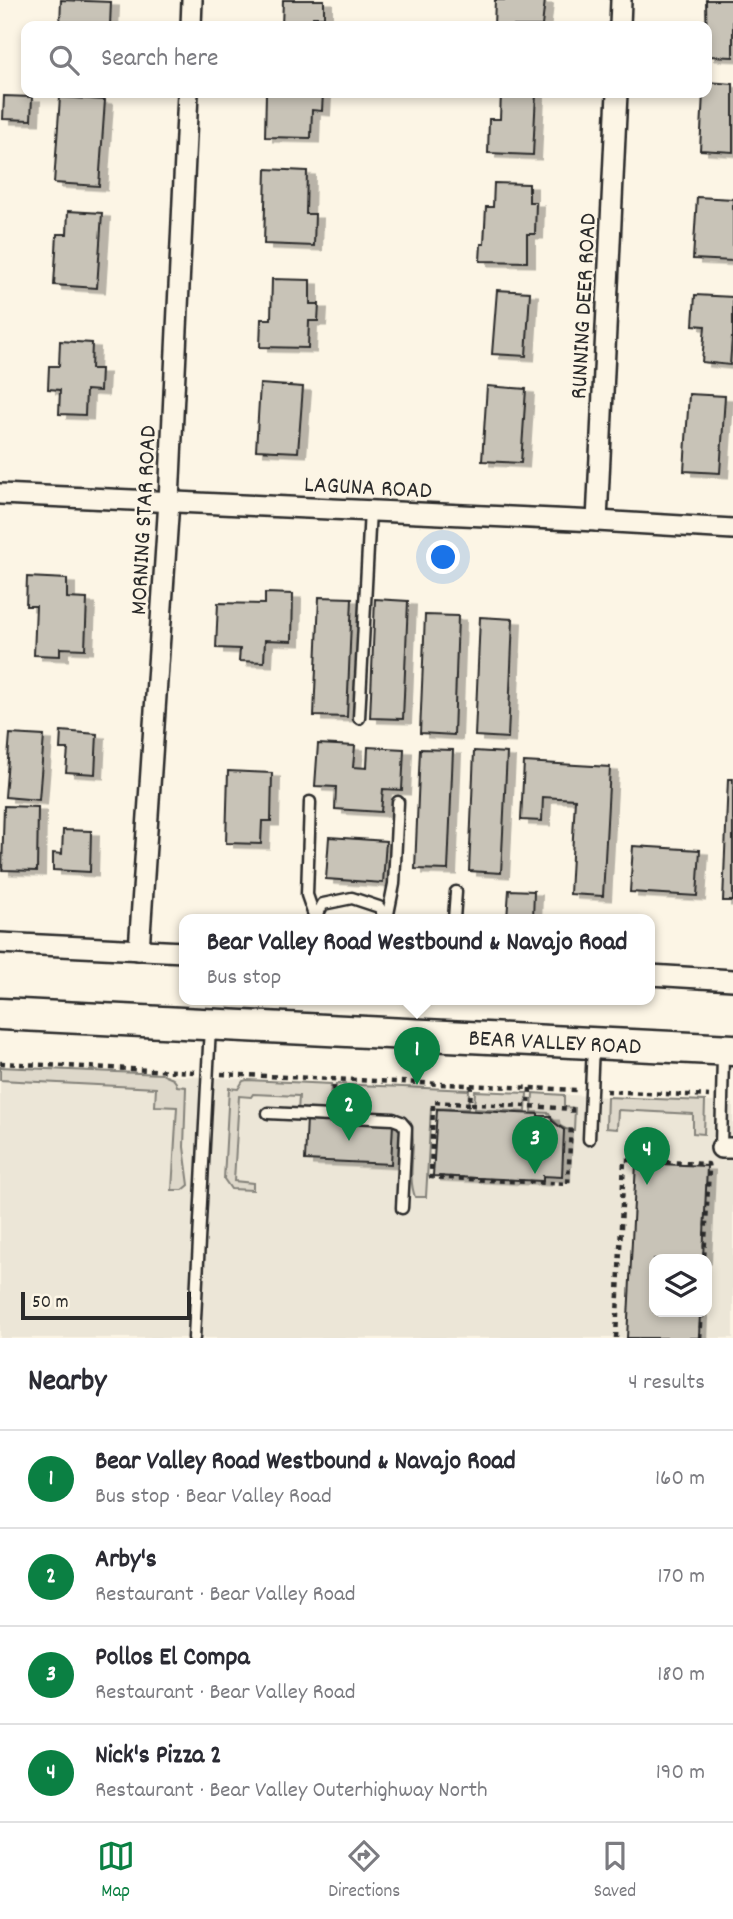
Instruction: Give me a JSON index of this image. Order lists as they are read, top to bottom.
{
  "streets": {
    "main road": ["BEAR VALLEY ROAD"],
    "street": ["RUNNING DEER ROAD", "LAGUNA ROAD", "MORNING STAR ROAD"]
  },
  "crossings": [
    ["RUNNING DEER ROAD", "LAGUNA ROAD"],
    ["LAGUNA ROAD", "MORNING STAR ROAD"]
  ],
  "scale_bar": "50 m",
  "page": {
    "search": "Search here",
    "popup": ["Bear Valley Road Westbound & Navajo Road", "Bus stop"],
    "pins": [
      "1",
      "2",
      "3",
      "4"
    ],
    "scale": "50 m",
    "heading": ["Nearby", "4 results"],
    "list": [
      {
        "mark": "1",
        "name": "Bear Valley Road Westbound & Navajo Road",
        "note": "Bus stop · Bear Valley Road",
        "value": "160 m"
      },
      {
        "mark": "2",
        "name": "Arby's",
        "note": "Restaurant · Bear Valley Road",
        "value": "170 m"
      },
      {
        "mark": "3",
        "name": "Pollos El Compa",
        "note": "Restaurant · Bear Valley Road",
        "value": "180 m"
      },
      {
        "mark": "4",
        "name": "Nick's Pizza 2",
        "note": "Restaurant · Bear Valley Outerhighway North",
        "value": "190 m"
      }
    ],
    "nav": ["Map", "Directions", "Saved"]
  }
}
